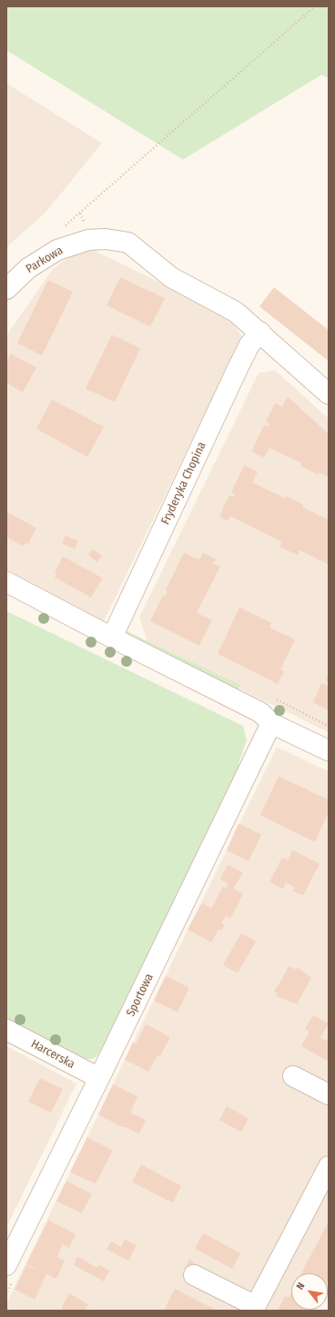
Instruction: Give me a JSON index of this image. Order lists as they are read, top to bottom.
{
  "streets": {
    "street": [
      "Parkowa",
      "Fryderyka Chopina",
      "Sportowa",
      "Harcerska"
    ]
  },
  "crossings": [
    ["Sportowa", "Harcerska"]
  ],
  "north": "top left"
}
